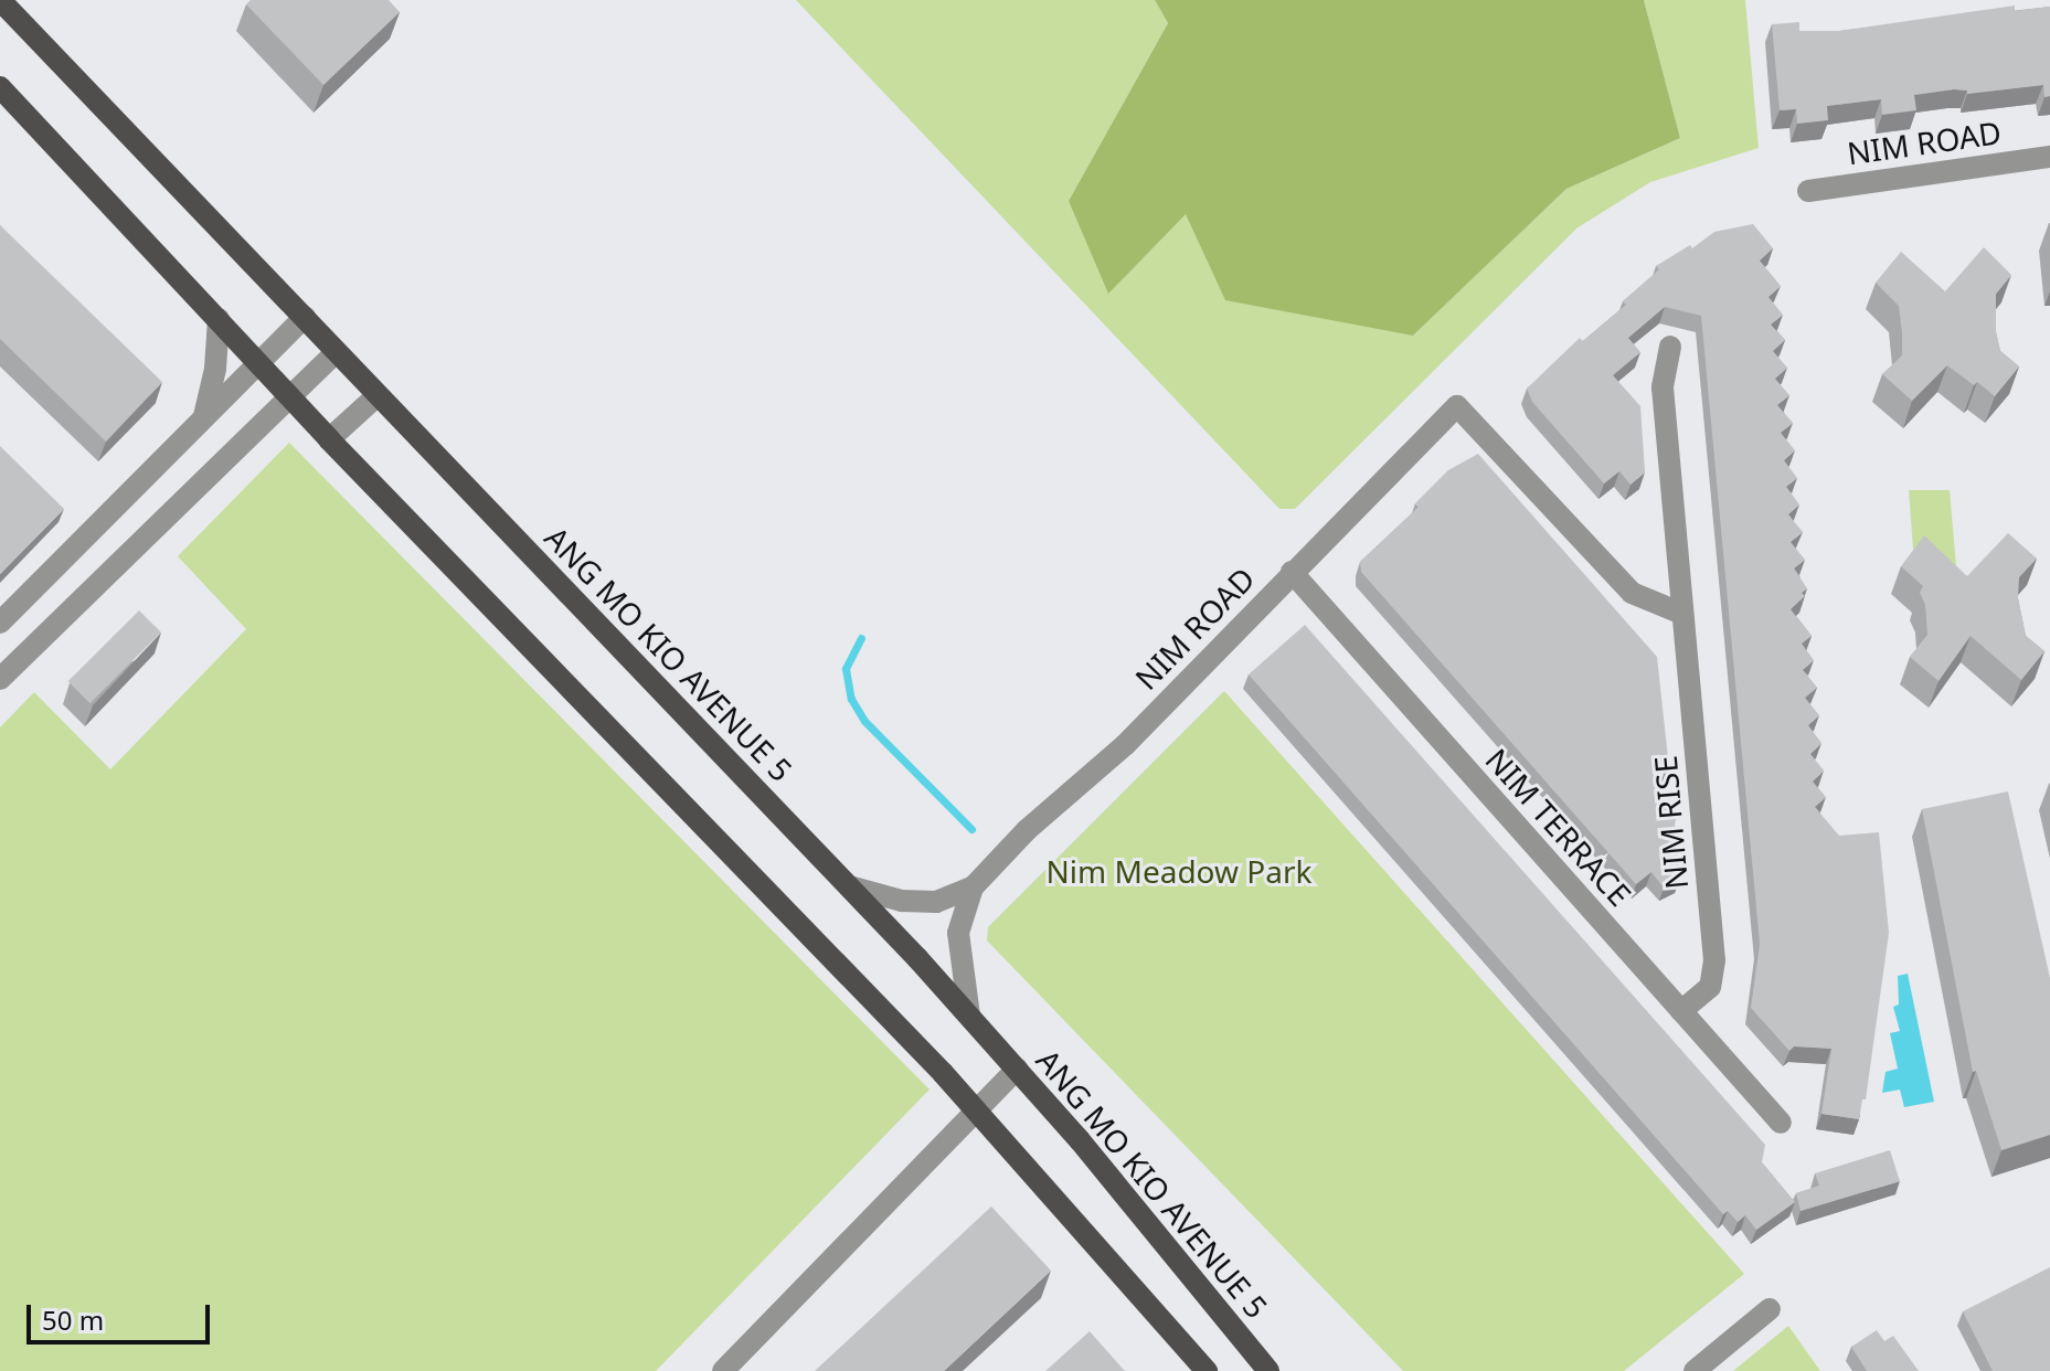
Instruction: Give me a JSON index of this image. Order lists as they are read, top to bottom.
{
  "streets": {
    "main road": ["ANG MO KIO AVENUE 5"],
    "street": ["NIM ROAD", "NIM RISE", "NIM TERRACE"]
  },
  "crossings": [
    ["NIM ROAD", "NIM RISE"],
    ["NIM ROAD", "NIM TERRACE"],
    ["NIM RISE", "NIM TERRACE"]
  ],
  "parks": ["Nim Meadow Park"],
  "scale_bar": "50 m"
}
